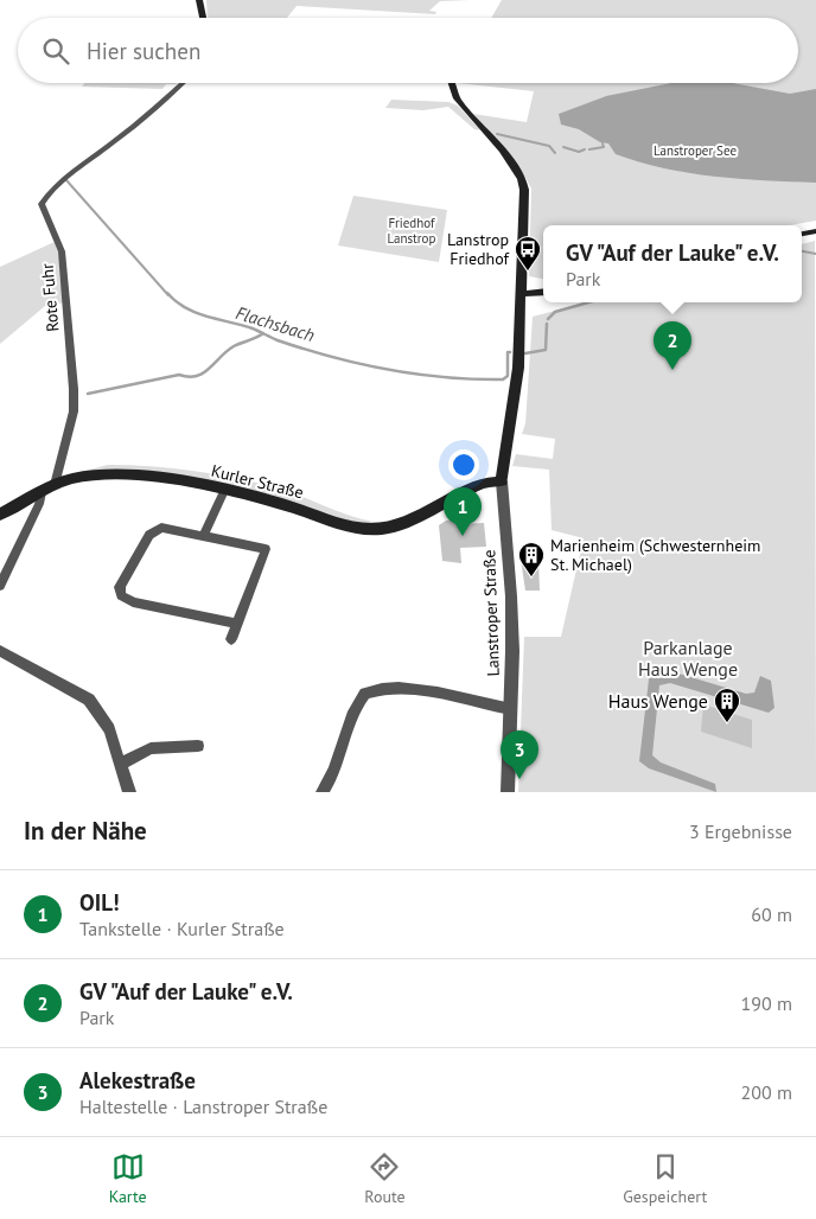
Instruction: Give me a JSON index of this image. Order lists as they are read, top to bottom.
{
  "streets": {
    "main road": ["Kurler Straße", "Lanstroper Straße"],
    "street": ["Rote Fuhr"]
  },
  "crossings": [
    ["Rote Fuhr", "Kurler Straße"],
    ["Kurler Straße", "Lanstroper Straße"]
  ],
  "water": ["Flachsbach"],
  "parks": ["Lanstroper See", "Friedhof Lanstrop", "Parkanlage Haus Wenge"],
  "places": {
    "bus stop": ["Lanstrop Friedhof"],
    "building": ["Marienheim (Schwesternheim St. Michael)", "Haus Wenge"]
  },
  "page": {
    "search": "Hier suchen",
    "popup": ["GV \"Auf der Lauke\" e.V.", "Park"],
    "pins": ["2", "1", "3"],
    "heading": ["In der Nähe", "3 Ergebnisse"],
    "list": [
      {
        "mark": "1",
        "name": "OIL!",
        "note": "Tankstelle · Kurler Straße",
        "value": "60 m"
      },
      {
        "mark": "2",
        "name": "GV \"Auf der Lauke\" e.V.",
        "note": "Park",
        "value": "190 m"
      },
      {
        "mark": "3",
        "name": "Alekestraße",
        "note": "Haltestelle · Lanstroper Straße",
        "value": "200 m"
      }
    ],
    "nav": ["Karte", "Route", "Gespeichert"]
  }
}
